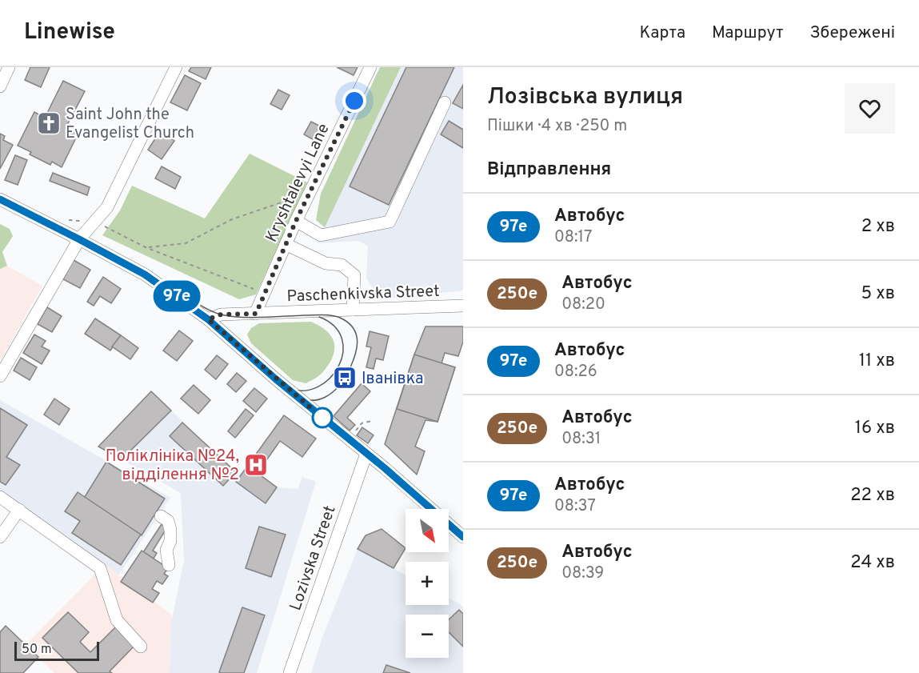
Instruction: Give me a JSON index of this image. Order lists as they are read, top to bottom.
{
  "streets": {
    "street": ["Kryshtalevyi Lane", "Paschenkivska Street", "Lozivska Street"]
  },
  "crossings": [
    ["Kryshtalevyi Lane", "Paschenkivska Street"]
  ],
  "places": {
    "church": ["Saint John the Evangelist Church"],
    "bus stop": ["Іванівка"],
    "hospital": ["Поліклініка №24, відділення №2"]
  },
  "lines": ["bus line 97е"],
  "scale_bar": "50 m",
  "north": "bottom right",
  "page": {
    "header": "Linewise",
    "nav": ["Карта", "Маршрут", "Збережені"],
    "on_map": "97е",
    "heading": [
      ["Лозівська вулиця", "Пішки · 4 хв · 250 m"],
      "Відправлення"
    ],
    "list": [
      {
        "mark": "97е",
        "name": "Автобус",
        "note": "08:17",
        "value": "2 хв"
      },
      {
        "mark": "250е",
        "name": "Автобус",
        "note": "08:20",
        "value": "5 хв"
      },
      {
        "mark": "97е",
        "name": "Автобус",
        "note": "08:26",
        "value": "11 хв"
      },
      {
        "mark": "250е",
        "name": "Автобус",
        "note": "08:31",
        "value": "16 хв"
      },
      {
        "mark": "97е",
        "name": "Автобус",
        "note": "08:37",
        "value": "22 хв"
      },
      {
        "mark": "250е",
        "name": "Автобус",
        "note": "08:39",
        "value": "24 хв"
      }
    ],
    "map_buttons": ["+", "−"],
    "scale": "50 m"
  }
}
